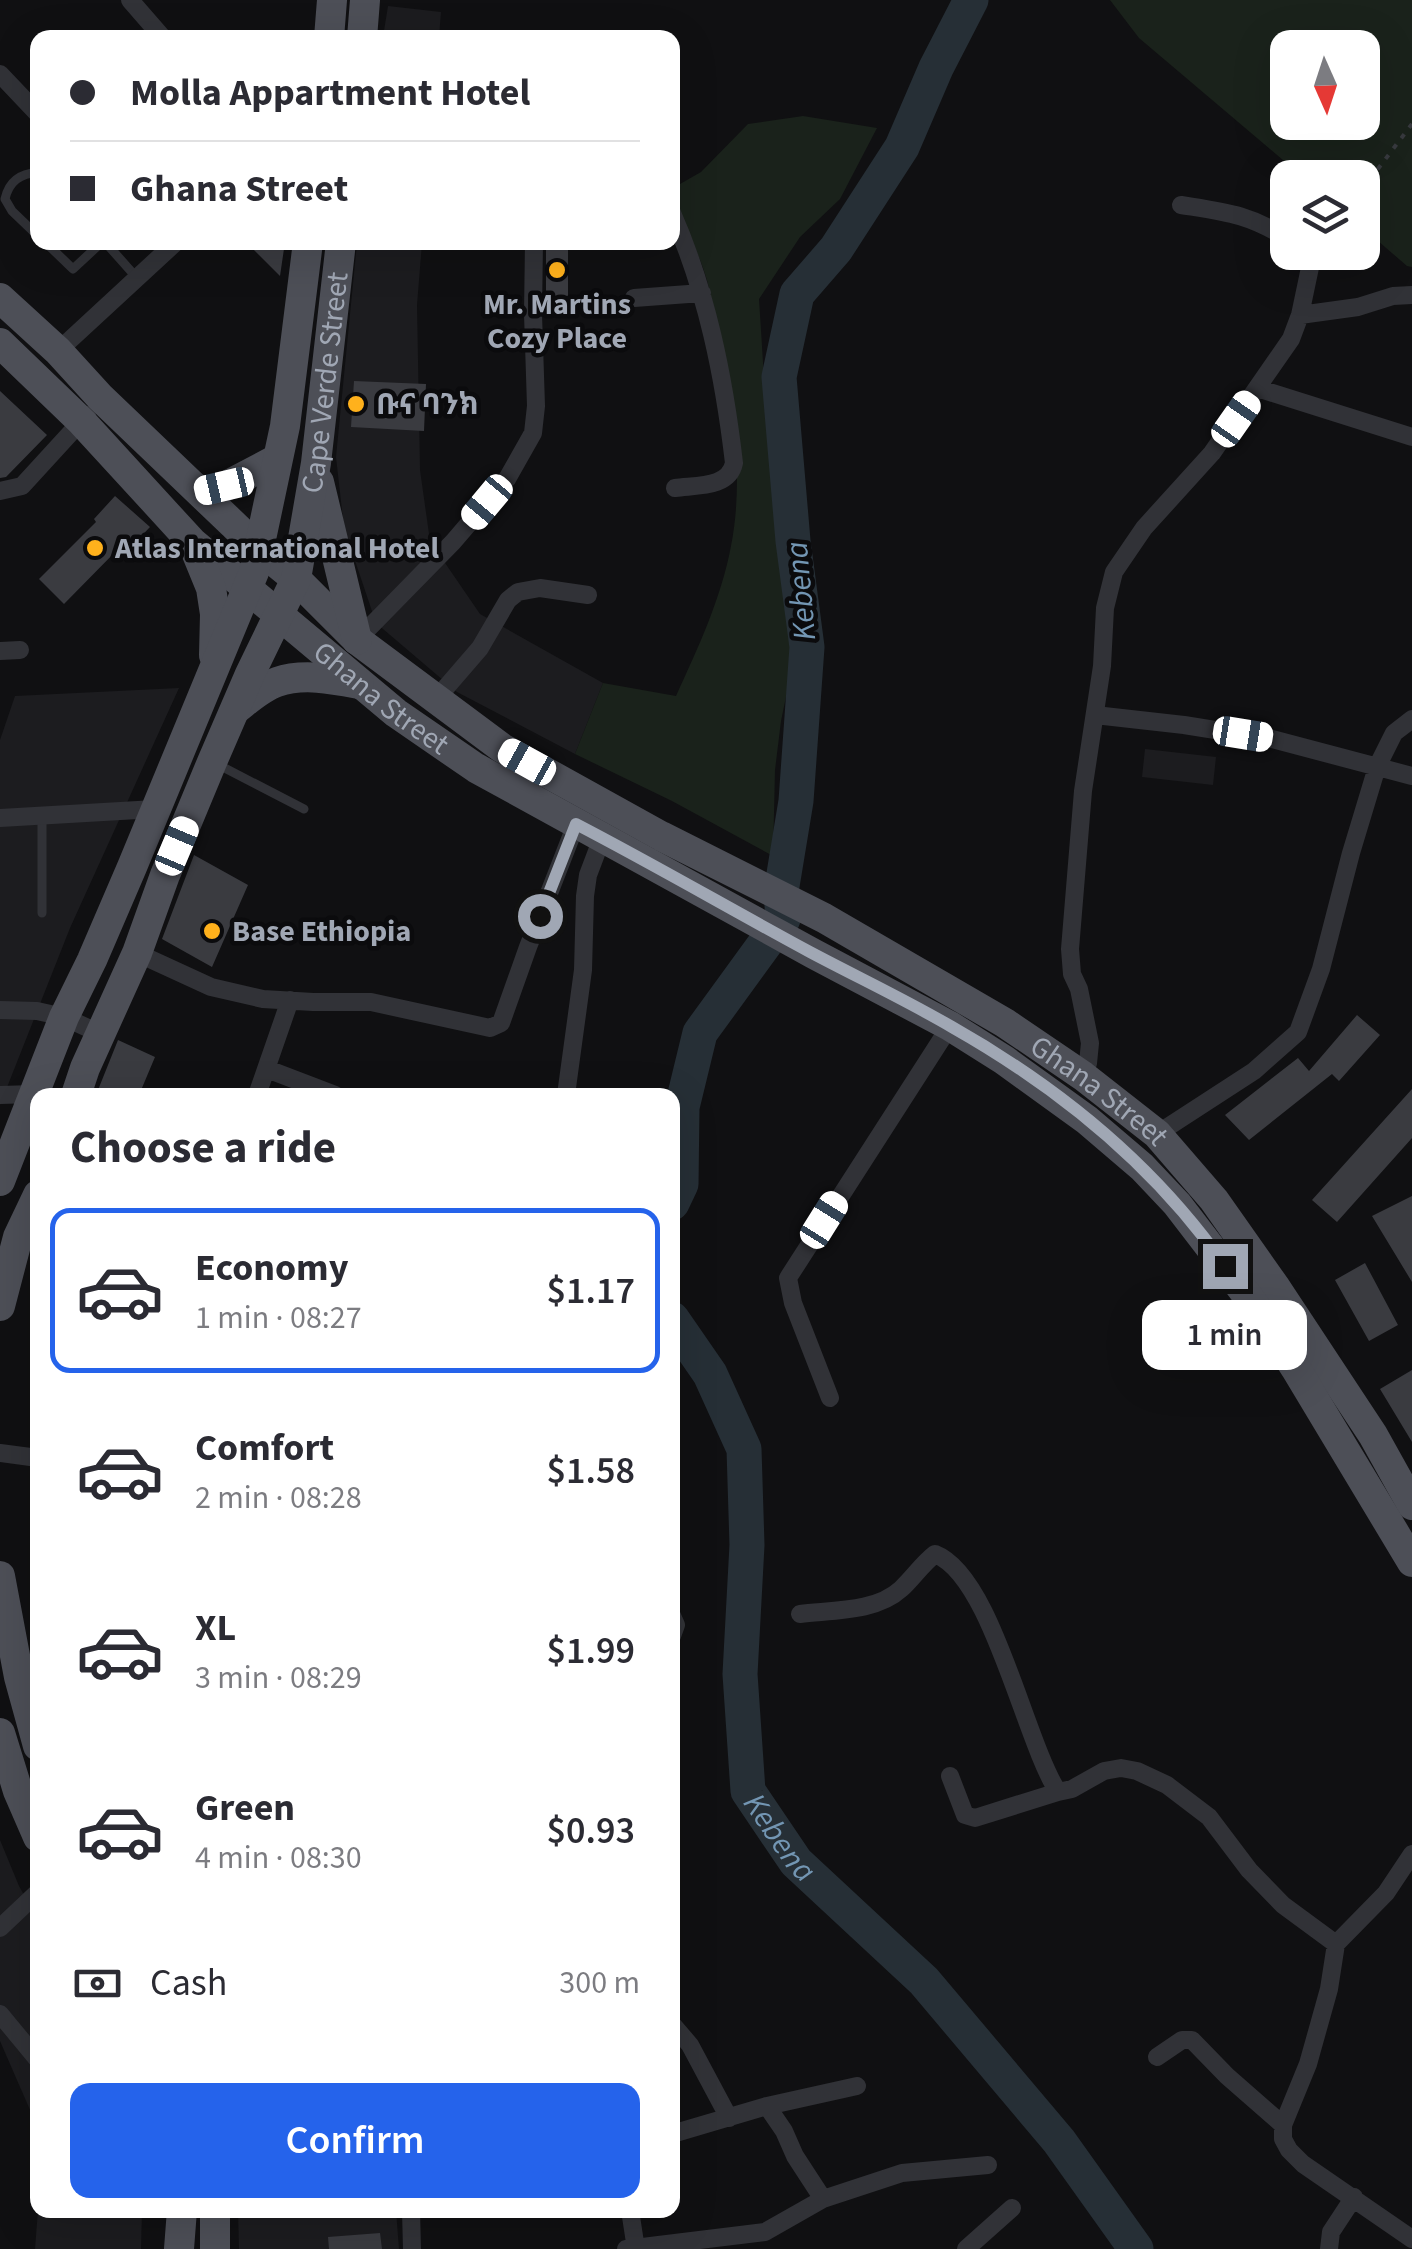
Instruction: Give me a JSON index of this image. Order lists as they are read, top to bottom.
{
  "streets": {
    "main road": ["Cape Verde Street", "Ghana Street"]
  },
  "crossings": [
    ["Cape Verde Street", "Ghana Street"]
  ],
  "water": ["Kebena"],
  "places": [
    "Mr. Martins Cozy Place",
    "ቡና ባንክ",
    "Atlas International Hotel",
    "Base Ethiopia"
  ],
  "north": "bottom",
  "page": {
    "banner": ["Molla Appartment Hotel", "Ghana Street"],
    "heading": "Choose a ride",
    "list": [
      {
        "name": "Economy",
        "note": "1 min · 08:27",
        "value": "$1.17"
      },
      {
        "name": "Comfort",
        "note": "2 min · 08:28",
        "value": "$1.58"
      },
      {
        "name": "XL",
        "note": "3 min · 08:29",
        "value": "$1.99"
      },
      {
        "name": "Green",
        "note": "4 min · 08:30",
        "value": "$0.93"
      }
    ],
    "bubble": "1 min",
    "pay": ["Cash", "300 m"],
    "buttons": "Confirm"
  }
}
